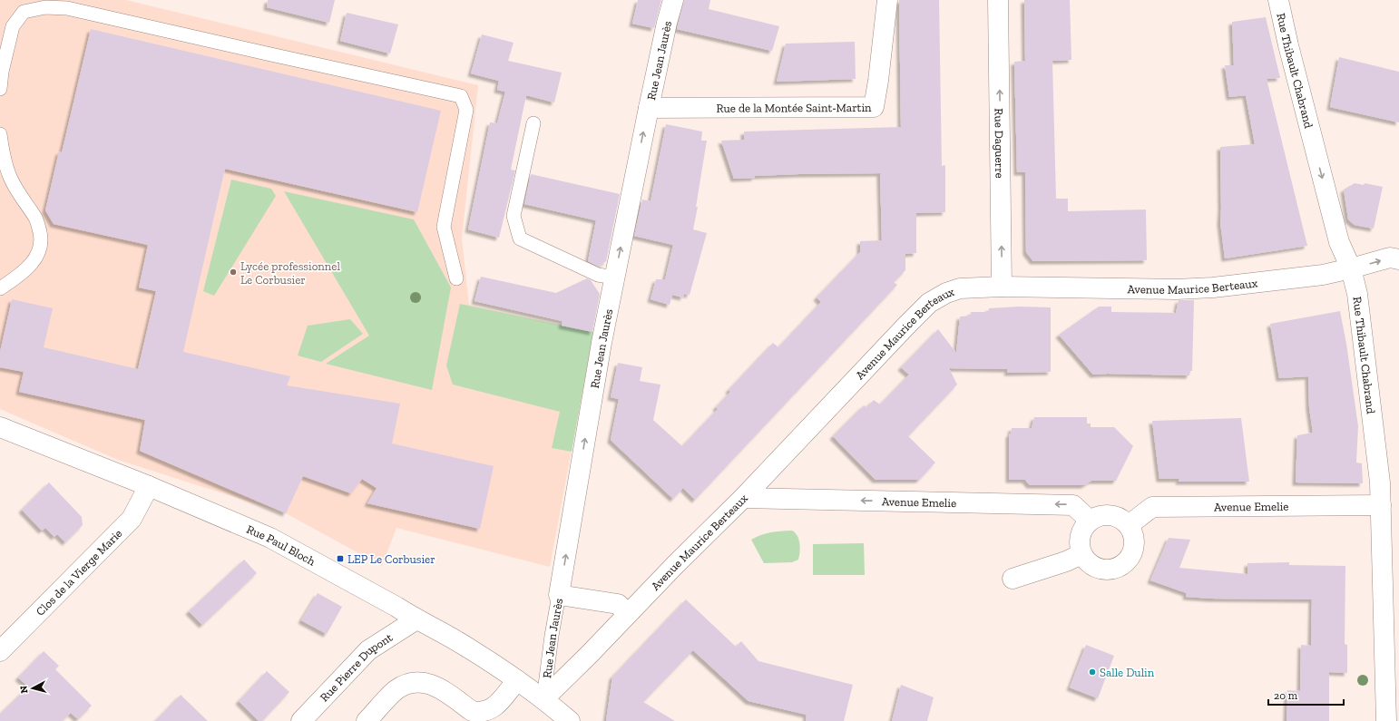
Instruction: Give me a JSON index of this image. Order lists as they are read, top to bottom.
{
  "streets": {
    "street": [
      "Rue Jean Jaurès",
      "Rue Thibault Chabrand",
      "Rue de la Montée Saint-Martin",
      "Rue Daguerre",
      "Avenue Maurice Berteaux",
      "Avenue Emelie",
      "Rue Paul Bloch",
      "Clos de la Vierge Marie",
      "Rue Pierre Dupont"
    ]
  },
  "crossings": [
    ["Rue Jean Jaurès", "Rue de la Montée Saint-Martin"],
    ["Rue Jean Jaurès", "Avenue Maurice Berteaux"],
    ["Rue Jean Jaurès", "Rue Paul Bloch"],
    ["Rue Thibault Chabrand", "Avenue Maurice Berteaux"],
    ["Rue Thibault Chabrand", "Avenue Emelie"],
    ["Rue Daguerre", "Avenue Maurice Berteaux"],
    ["Avenue Maurice Berteaux", "Avenue Emelie"],
    ["Avenue Maurice Berteaux", "Rue Paul Bloch"],
    ["Rue Paul Bloch", "Clos de la Vierge Marie"],
    ["Rue Paul Bloch", "Rue Pierre Dupont"]
  ],
  "one_way": [
    "Rue Jean Jaurès",
    "Rue Thibault Chabrand",
    "Rue Daguerre",
    "Avenue Emelie"
  ],
  "places": {
    "other": ["Lycée professionnel Le Corbusier", "Salle Dulin"],
    "transit": ["LEP Le Corbusier"]
  },
  "scale_bar": "20 m",
  "north": "left"
}
